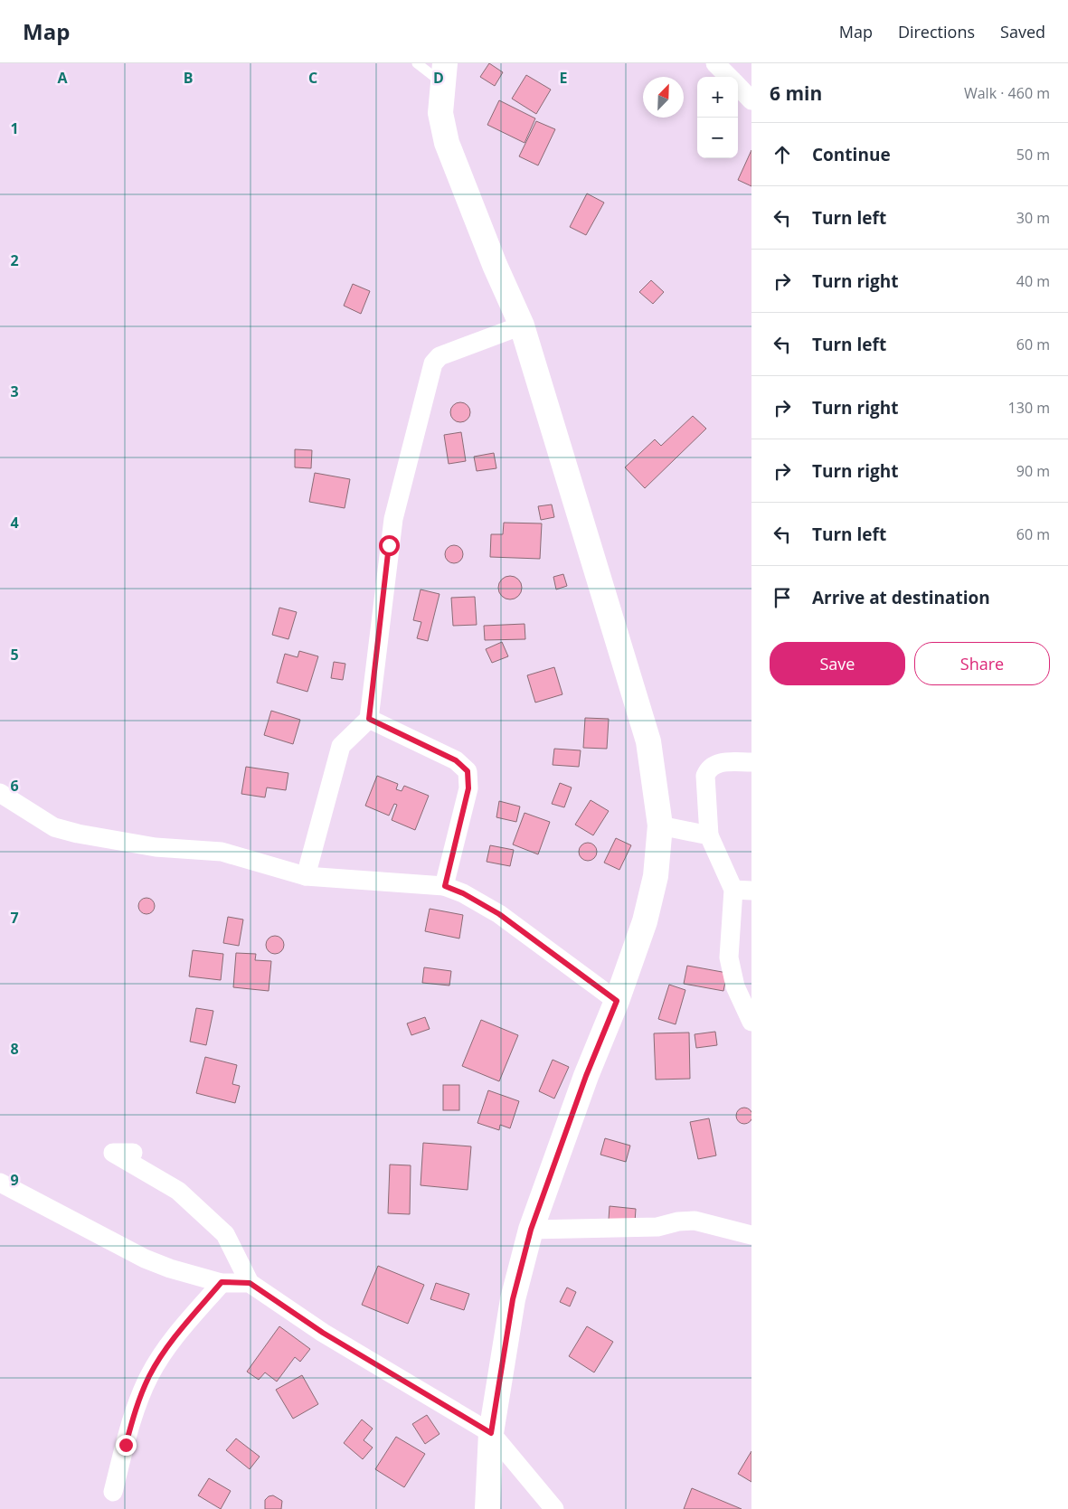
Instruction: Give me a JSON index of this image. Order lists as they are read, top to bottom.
{
  "north": "top right",
  "page": {
    "header": "Map",
    "nav": ["Map", "Directions", "Saved"],
    "heading": ["6 min", "Walk · 460 m"],
    "map_buttons": ["+", "−"],
    "list": [
      ["Continue", "50 m"],
      ["Turn left", "30 m"],
      ["Turn right", "40 m"],
      ["Turn left", "60 m"],
      ["Turn right", "130 m"],
      ["Turn right", "90 m"],
      ["Turn left", "60 m"],
      "Arrive at destination"
    ],
    "buttons": ["Save", "Share"]
  },
  "grid": {
    "columns": [
      "A",
      "B",
      "C",
      "D",
      "E"
    ],
    "rows": [
      "1",
      "2",
      "3",
      "4",
      "5",
      "6",
      "7",
      "8",
      "9"
    ]
  }
}
